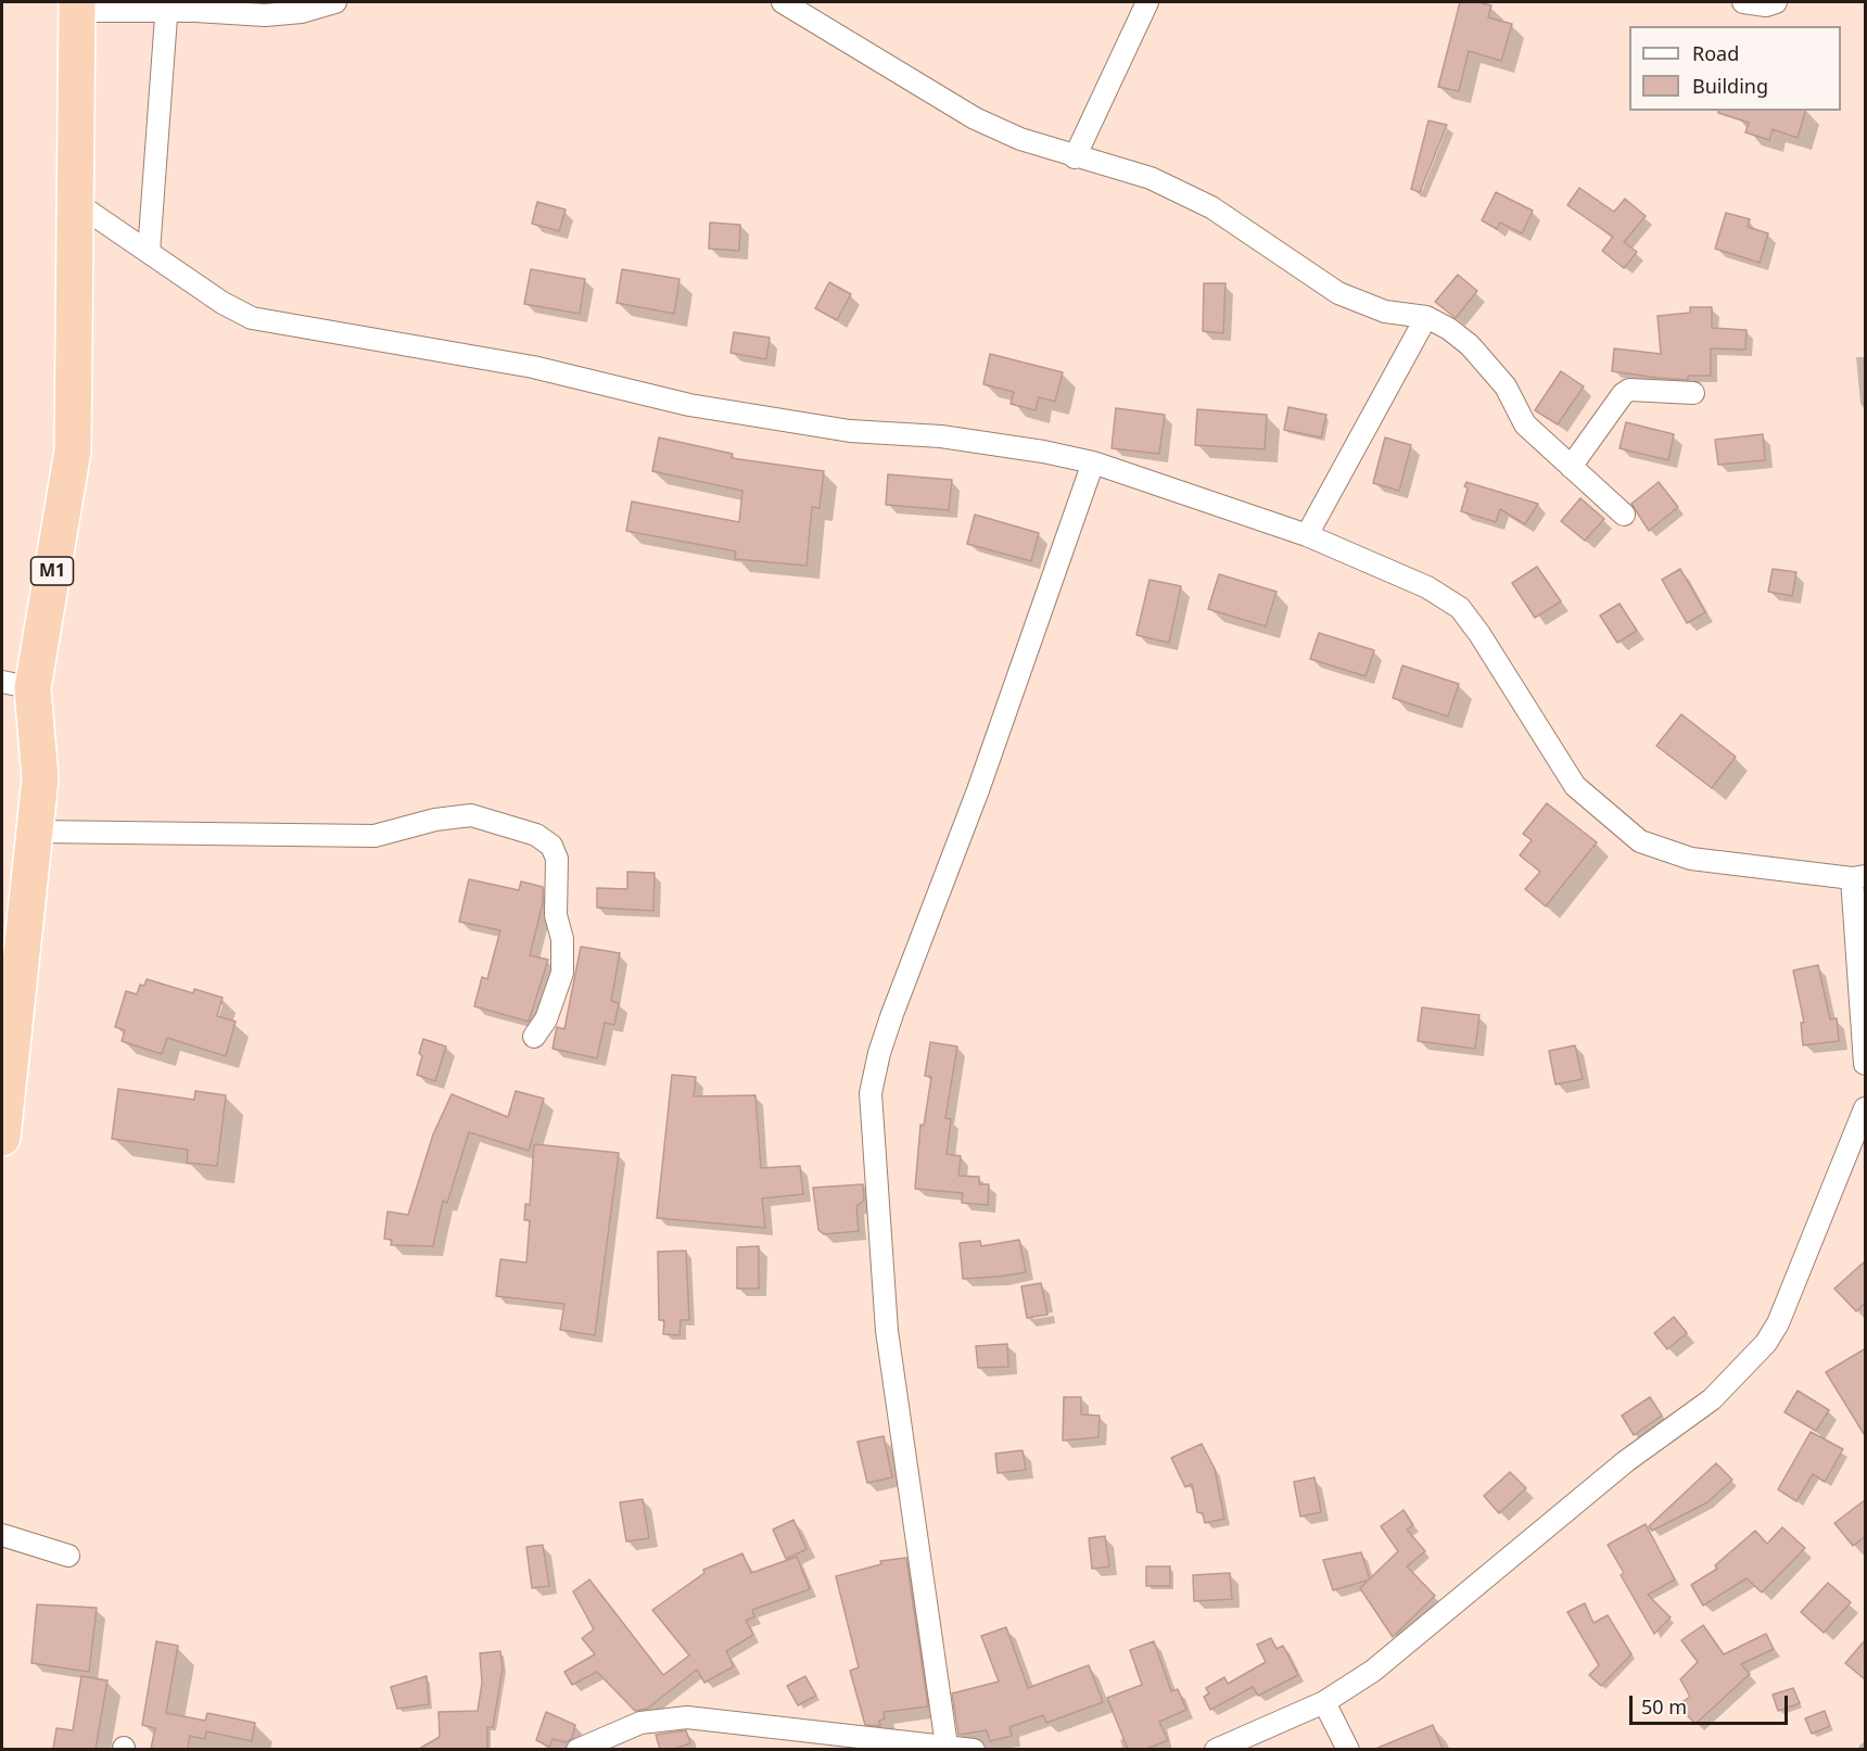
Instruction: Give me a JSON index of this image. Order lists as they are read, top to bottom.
{
  "streets": {
    "highway": ["M1"]
  },
  "legend": ["Road", "Building"],
  "scale_bar": "50 m"
}
